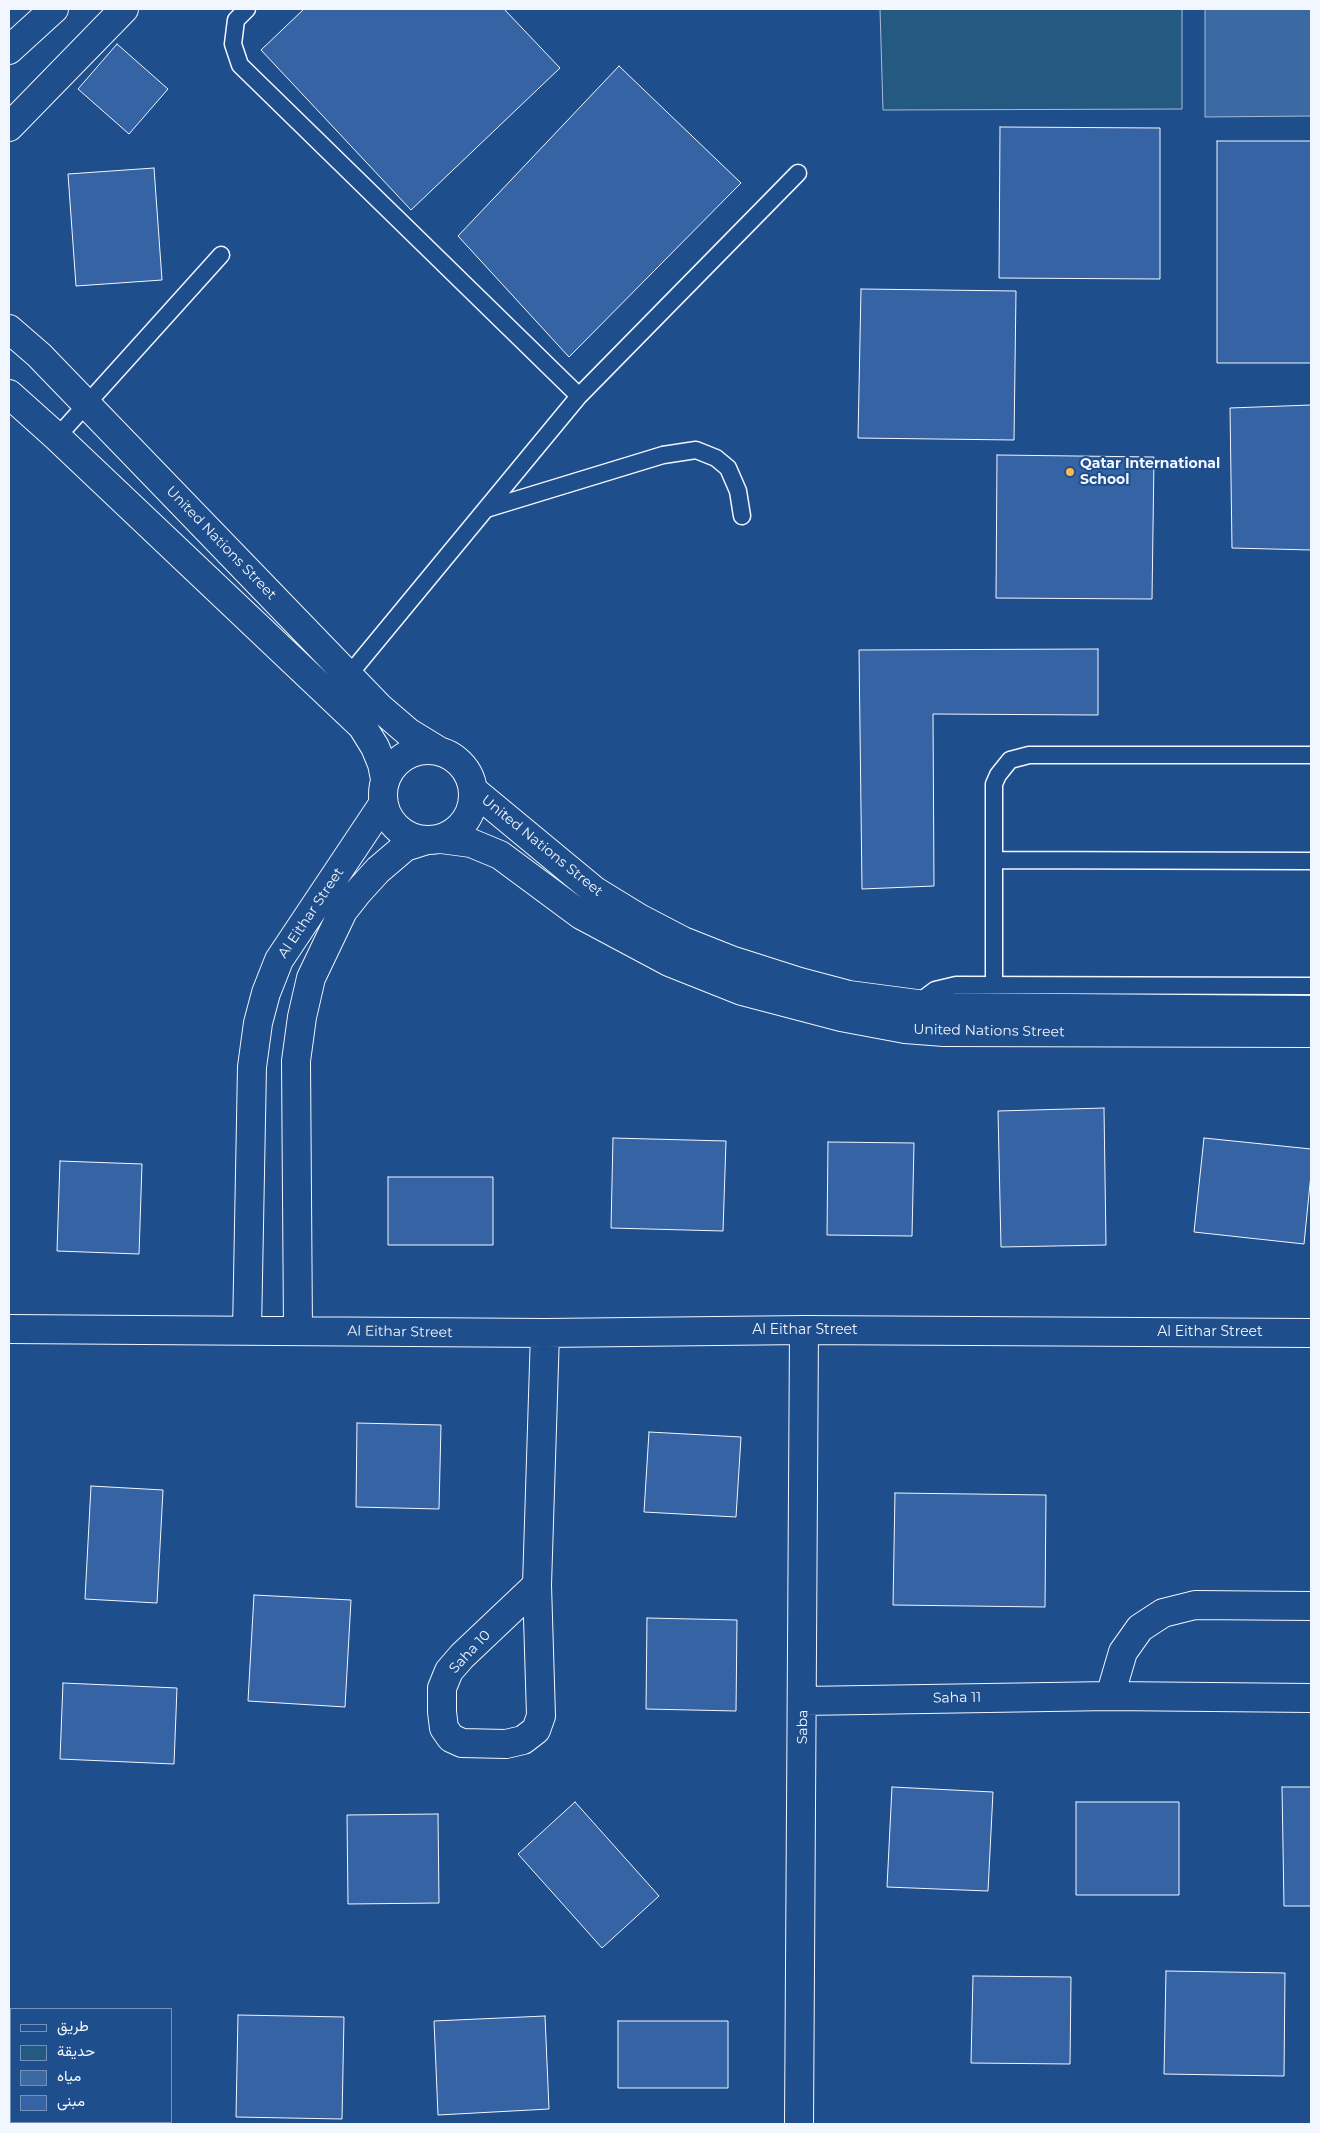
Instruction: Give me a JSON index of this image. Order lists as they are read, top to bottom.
{
  "streets": {
    "main road": [
      "United Nations Street",
      "Al Eithar Street",
      "Saha 10",
      "Saha 11",
      "Saba"
    ]
  },
  "crossings": [
    ["United Nations Street", "Al Eithar Street"],
    ["Al Eithar Street", "Saha 10"],
    ["Al Eithar Street", "Saba"],
    ["Saha 11", "Saba"]
  ],
  "places": ["Qatar International School"],
  "legend": [
    "طريق",
    "حديقة",
    "مياه",
    "مبنى"
  ]
}
